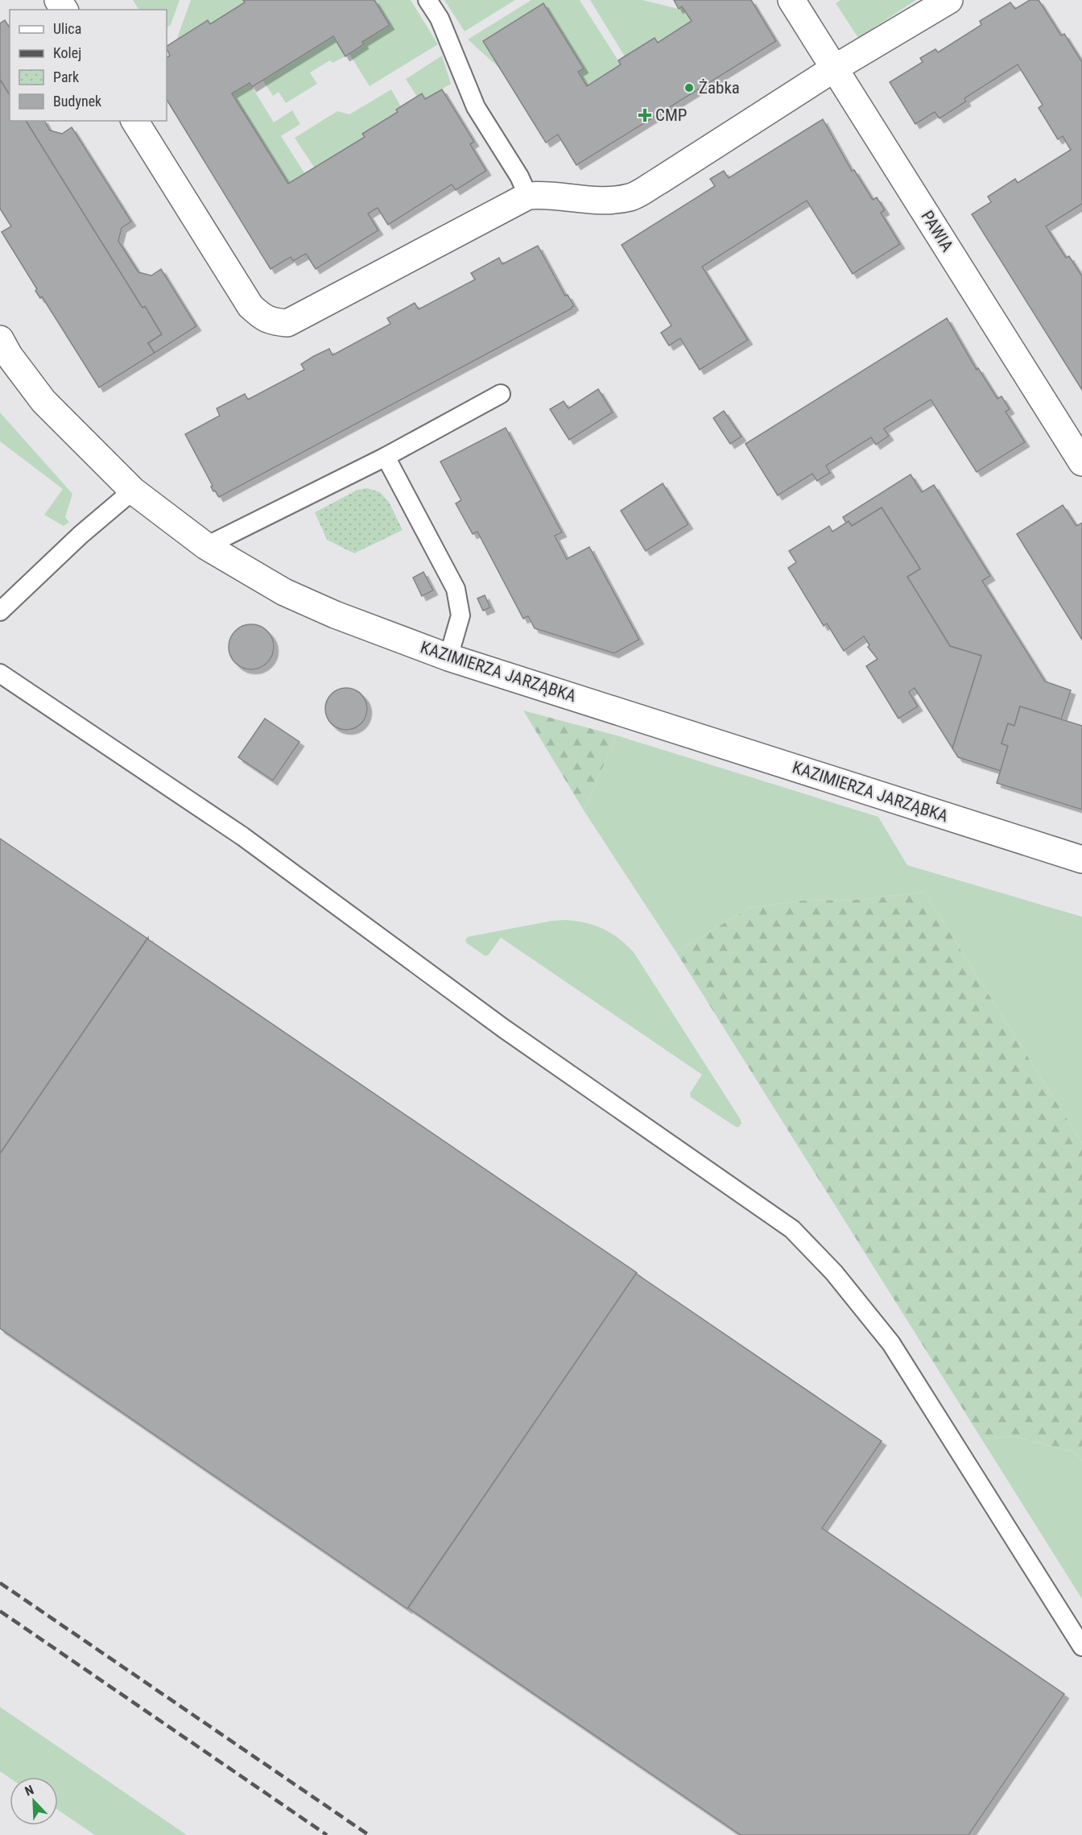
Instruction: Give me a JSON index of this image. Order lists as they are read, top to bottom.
{
  "streets": {
    "street": ["PAWIA", "KAZIMIERZA JARZĄBKA"]
  },
  "places": {
    "other": ["Żabka"],
    "health": ["CMP"]
  },
  "legend": [
    "Ulica",
    "Kolej",
    "Park",
    "Budynek"
  ],
  "north": "top left"
}
